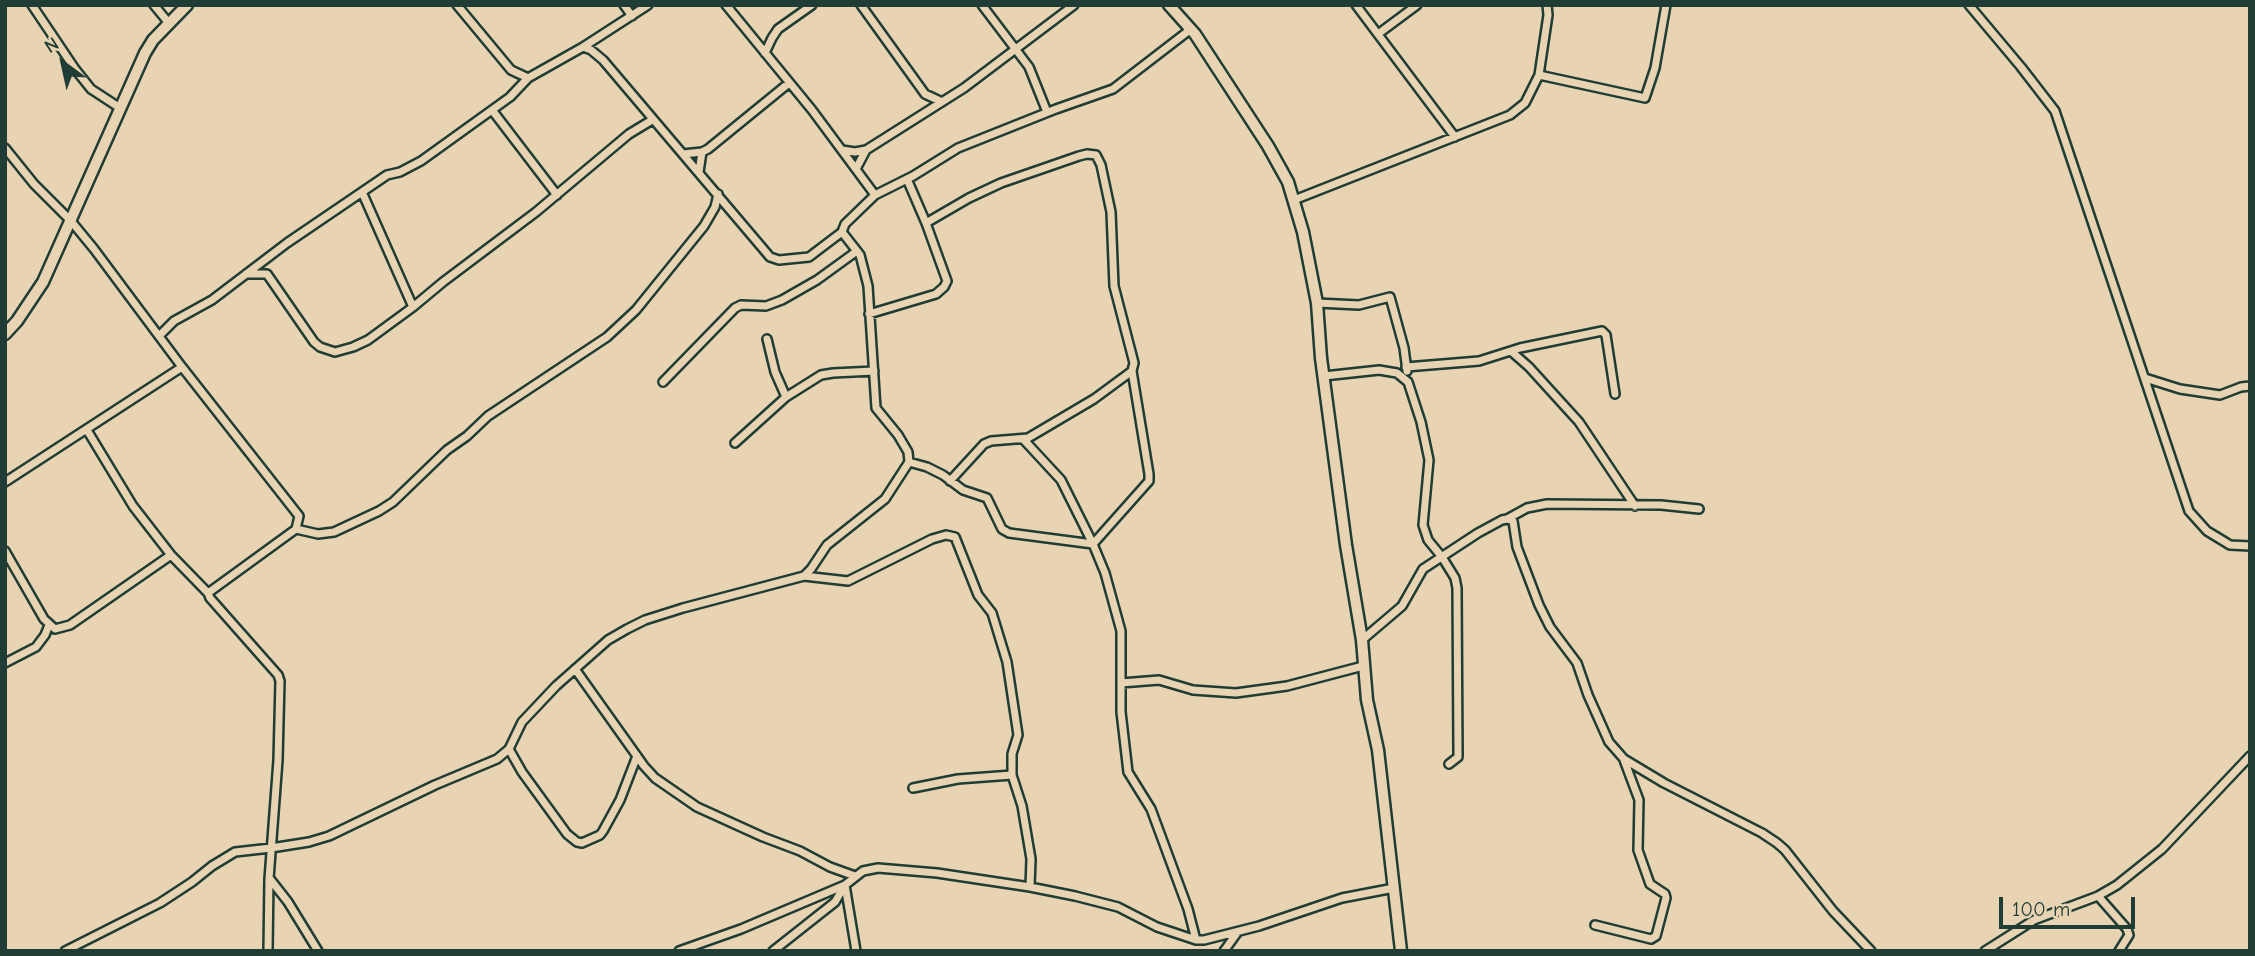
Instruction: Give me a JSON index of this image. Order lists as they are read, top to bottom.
{
  "scale_bar": "100 m",
  "north": "top left"
}
